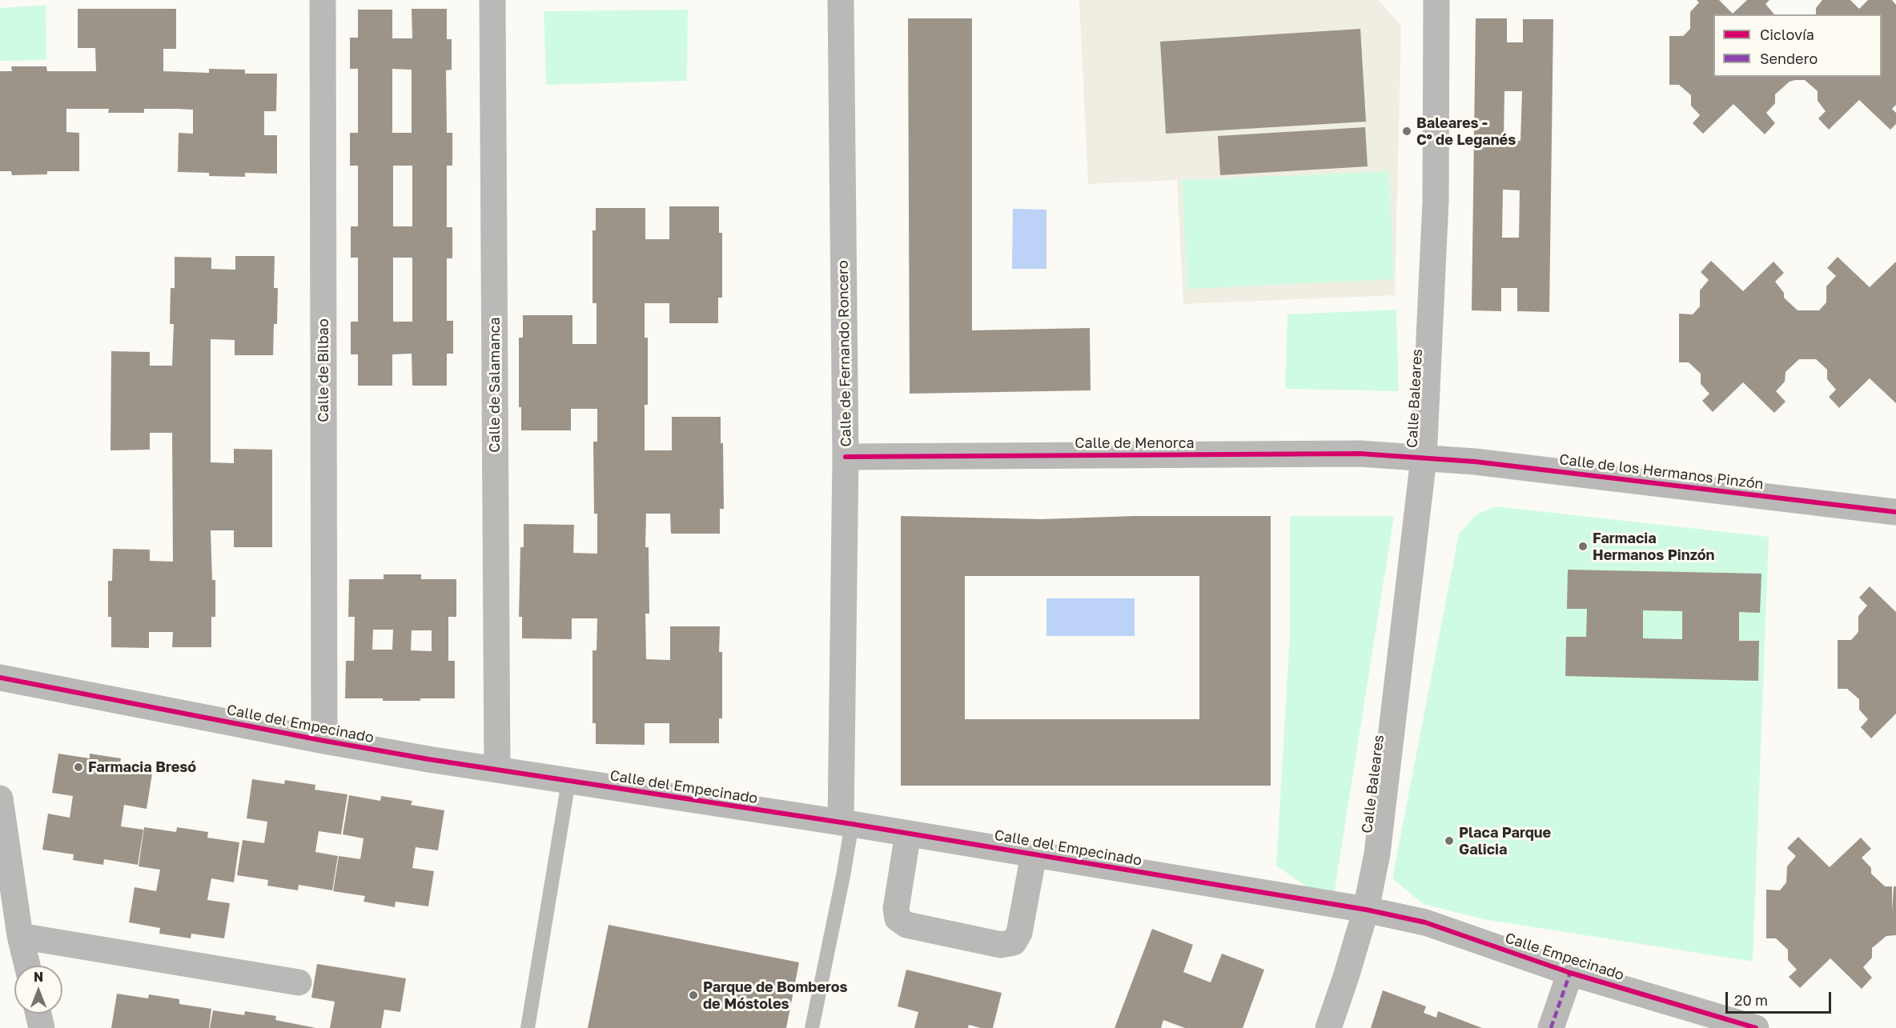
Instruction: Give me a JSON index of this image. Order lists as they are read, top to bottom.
{
  "streets": {
    "street": [
      "Calle de Fernando Roncero",
      "Calle de Bilbao",
      "Calle de Salamanca",
      "Calle Baleares",
      "Calle de Menorca",
      "Calle de los Hermanos Pinzón",
      "Calle del Empecinado",
      "Calle Empecinado"
    ]
  },
  "crossings": [
    ["Calle de Fernando Roncero", "Calle de Menorca"],
    ["Calle de Fernando Roncero", "Calle del Empecinado"],
    ["Calle de Bilbao", "Calle del Empecinado"],
    ["Calle de Salamanca", "Calle del Empecinado"],
    ["Calle Baleares", "Calle de Menorca"],
    ["Calle Baleares", "Calle de los Hermanos Pinzón"],
    ["Calle Baleares", "Calle del Empecinado"],
    ["Calle Baleares", "Calle Empecinado"],
    ["Calle de Menorca", "Calle de los Hermanos Pinzón"],
    ["Calle del Empecinado", "Calle Empecinado"]
  ],
  "places": [
    "Baleares - Cº de Leganés",
    "Farmacia Hermanos Pinzón",
    "Farmacia Bresó",
    "Placa Parque Galicia",
    "Parque de Bomberos de Móstoles"
  ],
  "legend": ["Ciclovía", "Sendero"],
  "scale_bar": "20 m",
  "north": "top"
}
